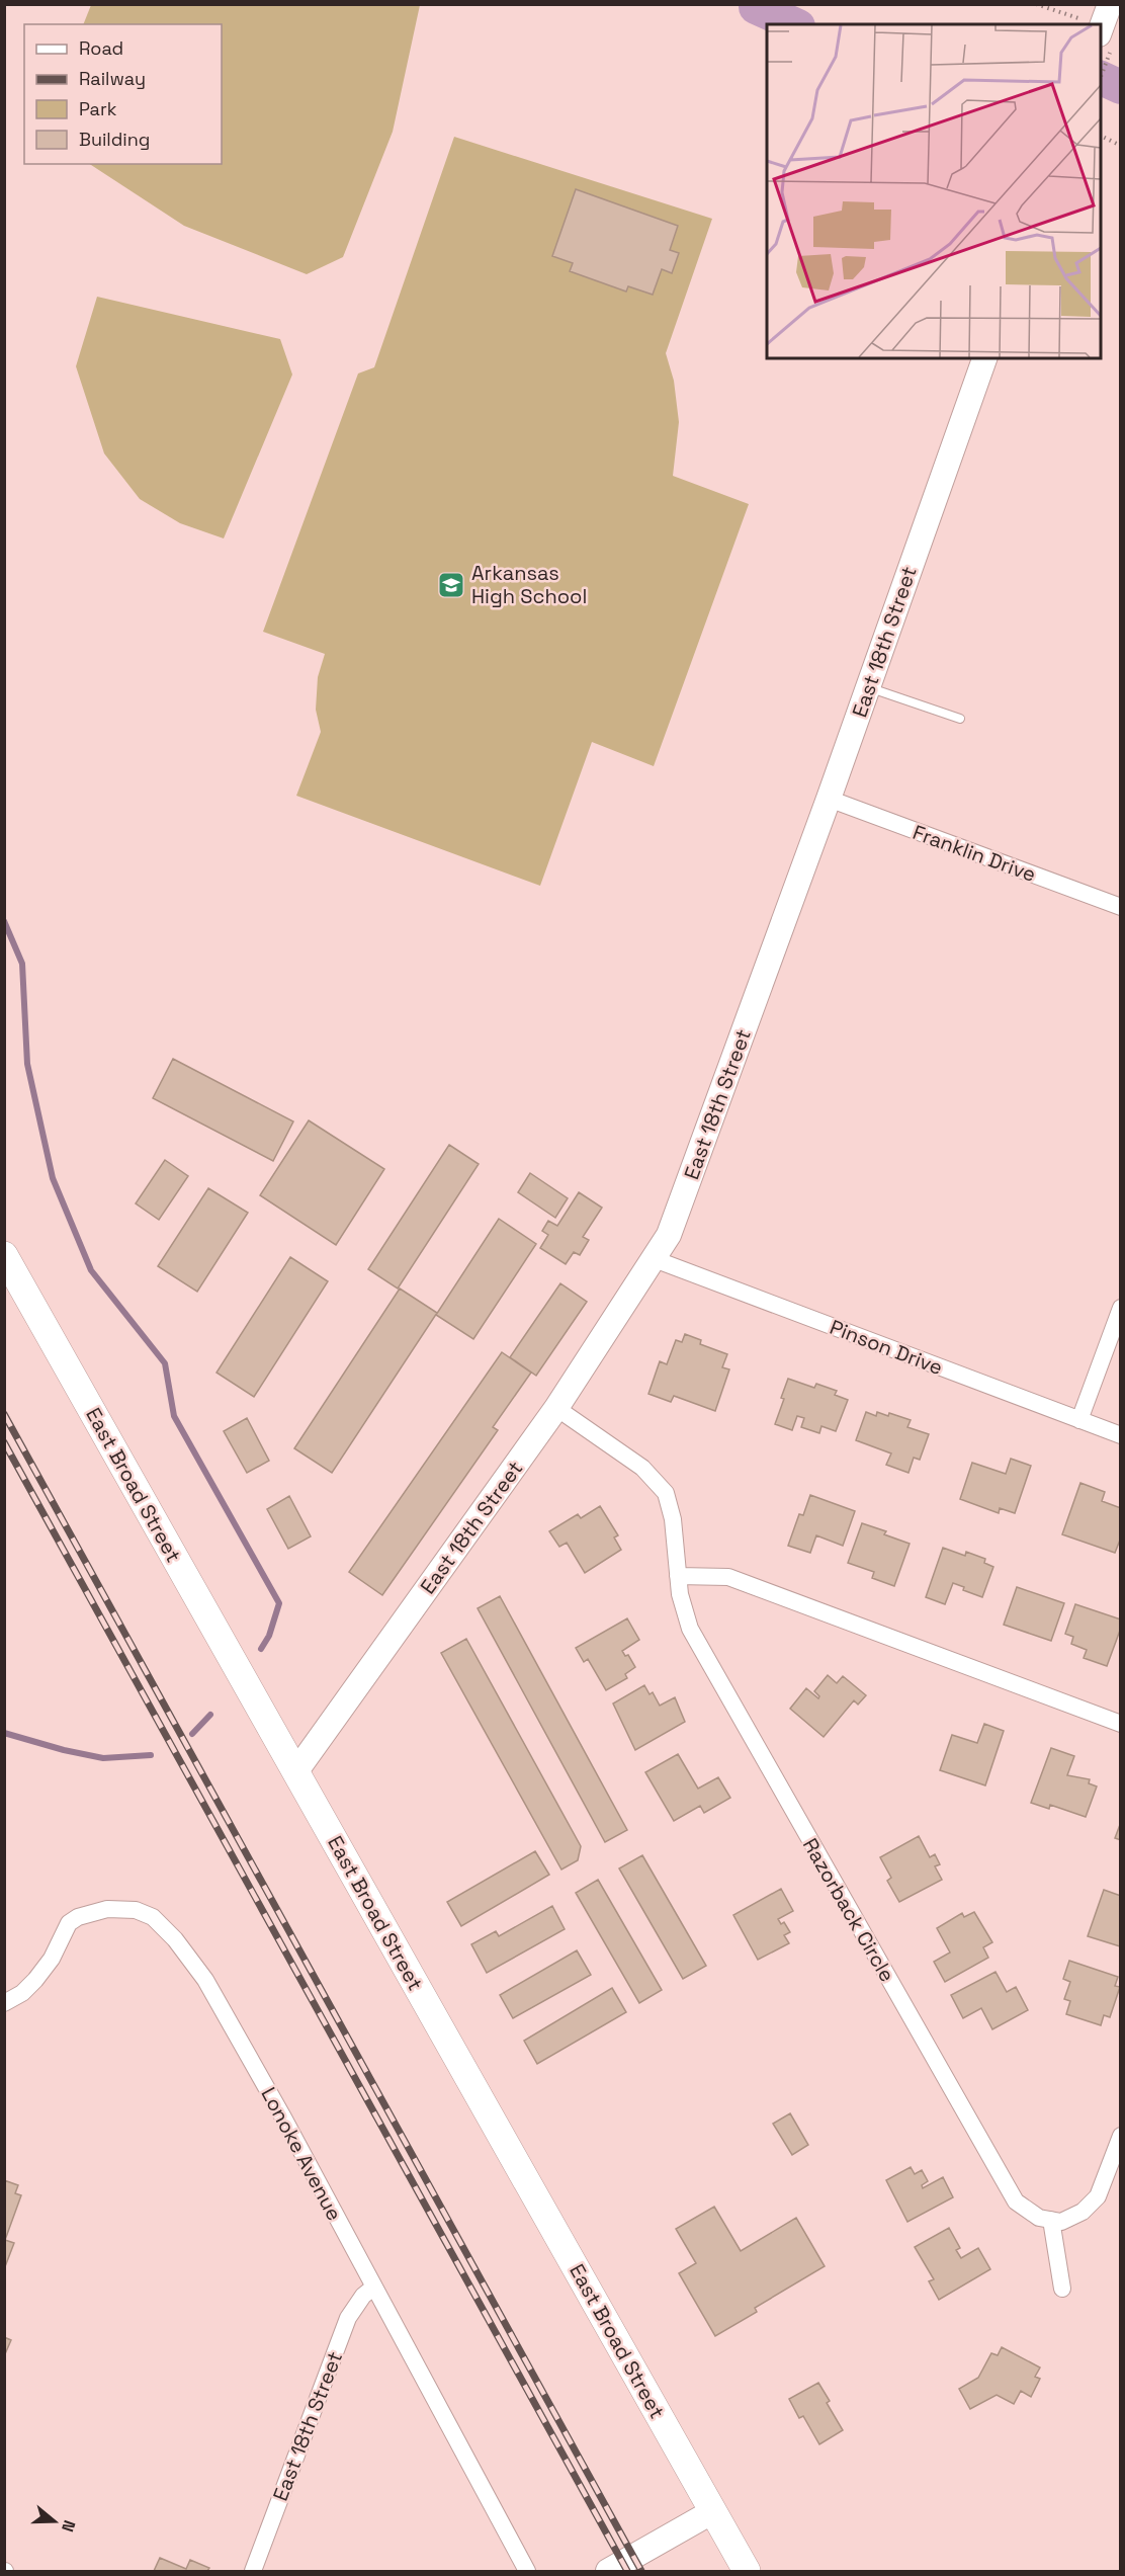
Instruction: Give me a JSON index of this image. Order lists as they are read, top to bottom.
{
  "streets": {
    "main road": ["East Broad Street"],
    "street": [
      "East 18th Street",
      "Franklin Drive",
      "Pinson Drive",
      "Razorback Circle",
      "Lonoke Avenue"
    ]
  },
  "crossings": [
    ["East 18th Street", "Franklin Drive"],
    ["East 18th Street", "Pinson Drive"],
    ["East 18th Street", "East Broad Street"],
    ["East 18th Street", "Razorback Circle"],
    ["East 18th Street", "Lonoke Avenue"]
  ],
  "places": {
    "school or university": ["Arkansas High School"]
  },
  "legend": [
    "Road",
    "Railway",
    "Park",
    "Building"
  ],
  "north": "right"
}
